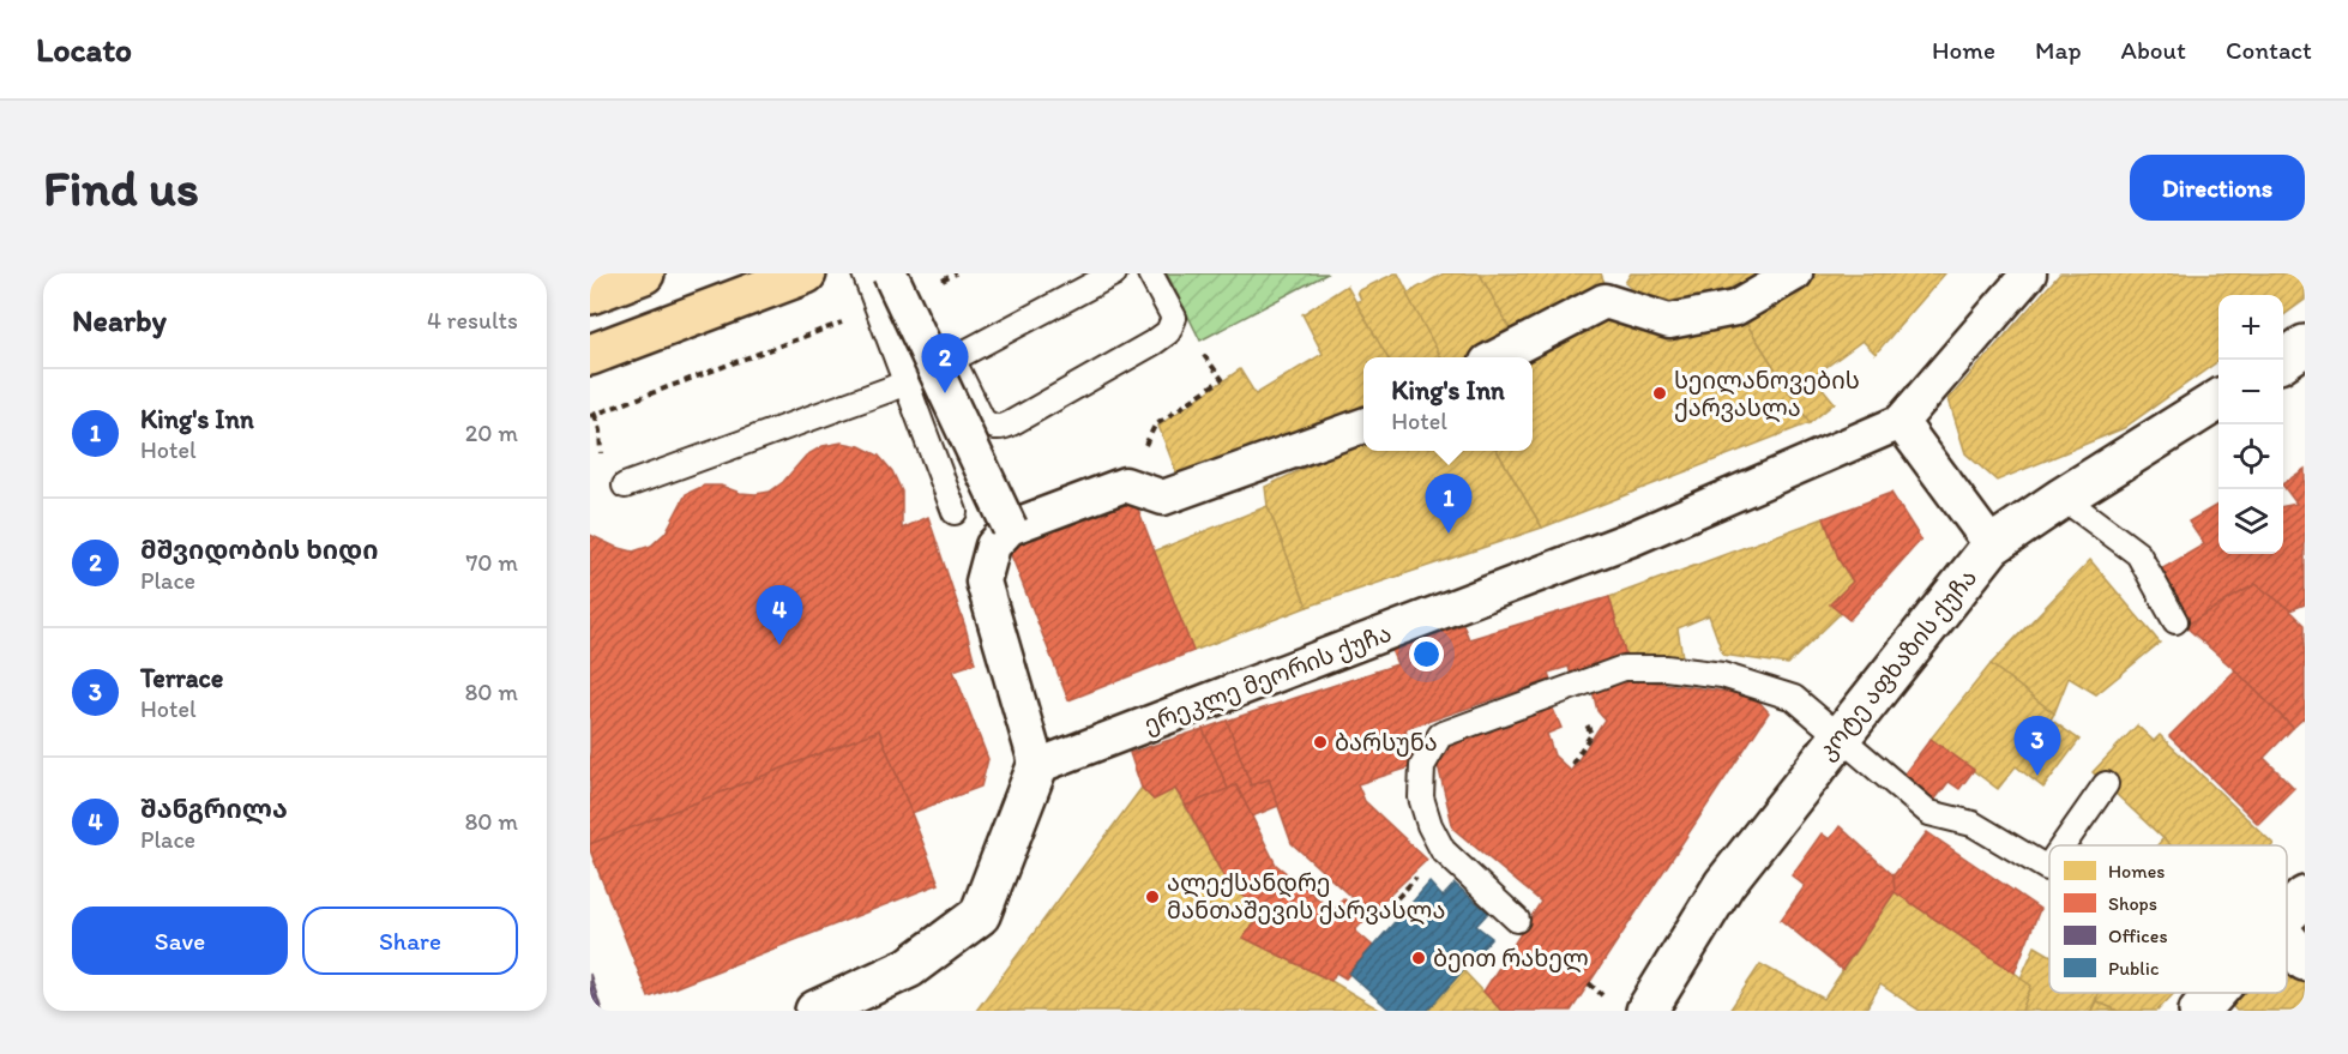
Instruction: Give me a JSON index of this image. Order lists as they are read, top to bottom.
{
  "streets": {
    "street": ["კოტე აფხაზის ქუჩა", "ერეკლე მეორის ქუჩა"]
  },
  "places": [
    "სეილანოვების ქარვასლა",
    "ბარსუნა",
    "ალექსანდრე მანთაშევის ქარვასლა",
    "ბეით რახელ"
  ],
  "legend": [
    "Homes",
    "Shops",
    "Offices",
    "Public"
  ],
  "page": {
    "header": "Locato",
    "nav": [
      "Home",
      "Map",
      "About",
      "Contact"
    ],
    "buttons": [
      "Directions",
      ["Save", "Share"]
    ],
    "title": "Find us",
    "heading": ["Nearby", "4 results"],
    "map_buttons": ["+", "−"],
    "pins": [
      "2",
      "1",
      "4",
      "3"
    ],
    "popup": ["King's Inn", "Hotel"],
    "list": [
      {
        "mark": "1",
        "name": "King's Inn",
        "note": "Hotel",
        "value": "20 m"
      },
      {
        "mark": "2",
        "name": "მშვიდობის ხიდი",
        "note": "Place",
        "value": "70 m"
      },
      {
        "mark": "3",
        "name": "Terrace",
        "note": "Hotel",
        "value": "80 m"
      },
      {
        "mark": "4",
        "name": "შანგრილა",
        "note": "Place",
        "value": "80 m"
      }
    ]
  }
}
